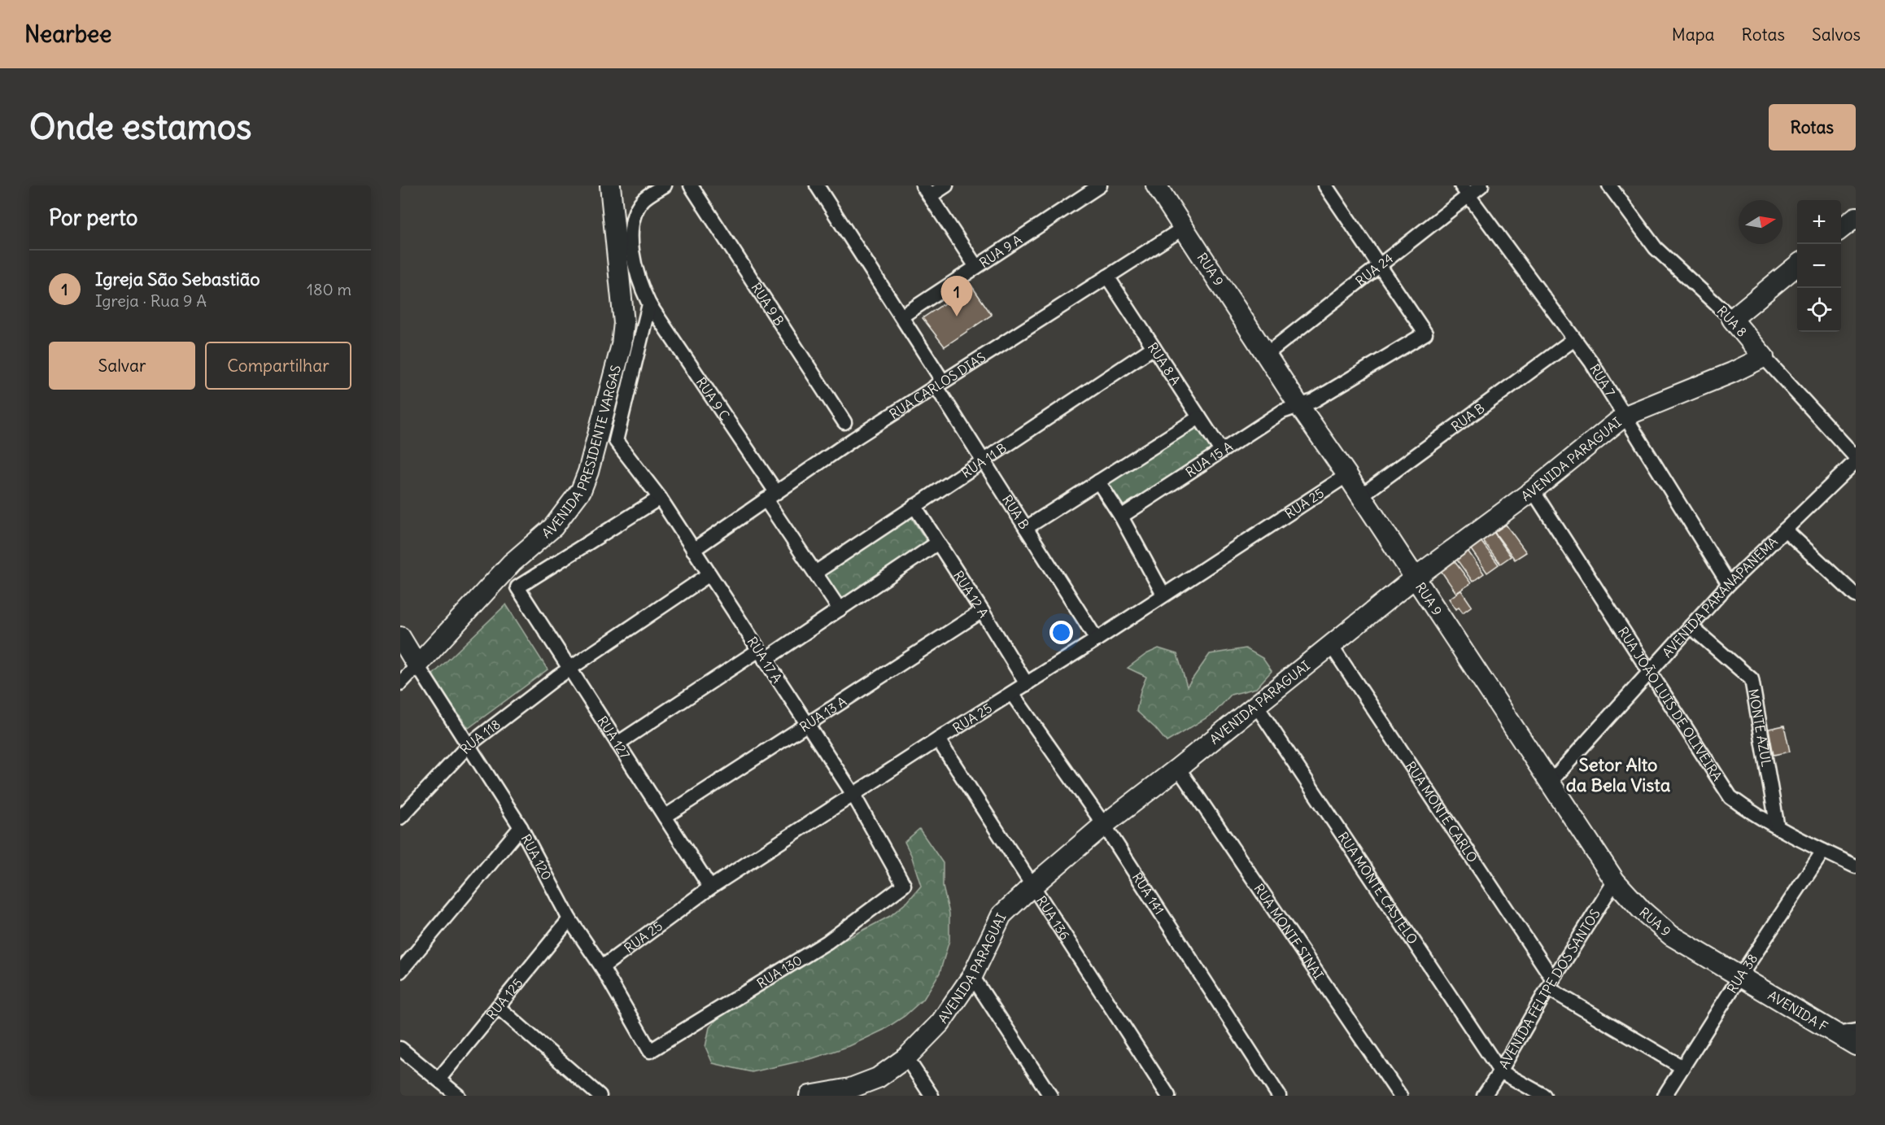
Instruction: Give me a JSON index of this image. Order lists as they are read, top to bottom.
{
  "streets": {
    "street": [
      "RUA 9 A",
      "RUA 9",
      "RUA 24",
      "RUA 9 B",
      "RUA 8",
      "RUA 8 A",
      "RUA 7",
      "RUA CARLOS DIAS",
      "RUA 9 C",
      "RUA B",
      "AVENIDA PRESIDENTE VARGAS",
      "RUA 15 A",
      "AVENIDA PARAGUAI",
      "RUA 11 B",
      "RUA 25",
      "RUA 12 A",
      "AVENIDA PARANAPANEMA",
      "RUA 17 A",
      "RUA JOÃO LUÍS DE OLIVEIRA",
      "RUA 13 A",
      "MONTE AZUL",
      "RUA 127",
      "RUA 118",
      "RUA MONTE CARLO",
      "RUA 120",
      "RUA MONTE CASTELO",
      "RUA 141",
      "RUA 136",
      "RUA MONTE SINAI",
      "RUA 130",
      "RUA 38",
      "AVENIDA FELIPE DOS SANTOS",
      "RUA 125",
      "AVENIDA F"
    ]
  },
  "crossings": [
    ["RUA 9 A", "RUA B"],
    ["RUA 9", "RUA 24"],
    ["RUA 9", "RUA CARLOS DIAS"],
    ["RUA 9", "RUA B"],
    ["RUA 9", "RUA 15 A"],
    ["RUA 9", "AVENIDA PARAGUAI"],
    ["RUA 9", "RUA 25"],
    ["RUA 9", "AVENIDA PARANAPANEMA"],
    ["RUA 9", "RUA 38"],
    ["RUA 9", "AVENIDA FELIPE DOS SANTOS"],
    ["RUA 9", "AVENIDA F"],
    ["RUA 24", "RUA 7"],
    ["RUA 24", "RUA 15 A"],
    ["RUA 8", "AVENIDA PARAGUAI"],
    ["RUA 8 A", "RUA CARLOS DIAS"],
    ["RUA 8 A", "RUA 15 A"],
    ["RUA 8 A", "RUA 11 B"],
    ["RUA 7", "RUA B"],
    ["RUA 7", "AVENIDA PARAGUAI"],
    ["RUA 7", "AVENIDA PARANAPANEMA"],
    ["RUA CARLOS DIAS", "RUA 9 C"],
    ["RUA CARLOS DIAS", "RUA B"],
    ["RUA CARLOS DIAS", "RUA 17 A"],
    ["RUA 9 C", "RUA 11 B"],
    ["RUA 9 C", "RUA 17 A"],
    ["RUA B", "RUA 11 B"],
    ["RUA B", "RUA 25"],
    ["AVENIDA PRESIDENTE VARGAS", "RUA 120"],
    ["AVENIDA PARAGUAI", "RUA JOÃO LUÍS DE OLIVEIRA"],
    ["AVENIDA PARAGUAI", "RUA MONTE CARLO"],
    ["AVENIDA PARAGUAI", "RUA MONTE CASTELO"],
    ["AVENIDA PARAGUAI", "RUA 141"],
    ["AVENIDA PARAGUAI", "RUA 136"],
    ["AVENIDA PARAGUAI", "RUA MONTE SINAI"],
    ["RUA 11 B", "RUA 12 A"],
    ["RUA 25", "RUA 12 A"],
    ["RUA 25", "RUA 17 A"],
    ["RUA 25", "RUA 127"],
    ["RUA 25", "RUA 120"],
    ["RUA 25", "RUA 141"],
    ["RUA 25", "RUA 136"],
    ["RUA 12 A", "RUA 13 A"],
    ["AVENIDA PARANAPANEMA", "RUA JOÃO LUÍS DE OLIVEIRA"],
    ["AVENIDA PARANAPANEMA", "MONTE AZUL"],
    ["RUA 17 A", "RUA 13 A"],
    ["RUA 17 A", "RUA 127"],
    ["RUA 17 A", "RUA 118"],
    ["RUA 17 A", "RUA 130"],
    ["RUA JOÃO LUÍS DE OLIVEIRA", "MONTE AZUL"],
    ["RUA JOÃO LUÍS DE OLIVEIRA", "RUA 38"],
    ["RUA 13 A", "RUA 127"],
    ["RUA 127", "RUA 118"],
    ["RUA 118", "RUA 120"],
    ["RUA MONTE CARLO", "RUA 38"],
    ["RUA MONTE CARLO", "AVENIDA FELIPE DOS SANTOS"],
    ["RUA 120", "RUA 130"],
    ["RUA 120", "RUA 125"],
    ["RUA MONTE CASTELO", "AVENIDA FELIPE DOS SANTOS"],
    ["RUA 38", "AVENIDA F"]
  ],
  "districts": ["Setor Alto da Bela Vista"],
  "north": "right",
  "page": {
    "header": "Nearbee",
    "nav": ["Mapa", "Rotas", "Salvos"],
    "buttons": [
      "Rotas",
      ["Salvar", "Compartilhar"]
    ],
    "title": "Onde estamos",
    "heading": "Por perto",
    "map_buttons": ["+", "−"],
    "list": [
      {
        "mark": "1",
        "name": "Igreja São Sebastião",
        "note": "Igreja · Rua 9 A",
        "value": "180 m"
      }
    ],
    "pins": "1"
  }
}
